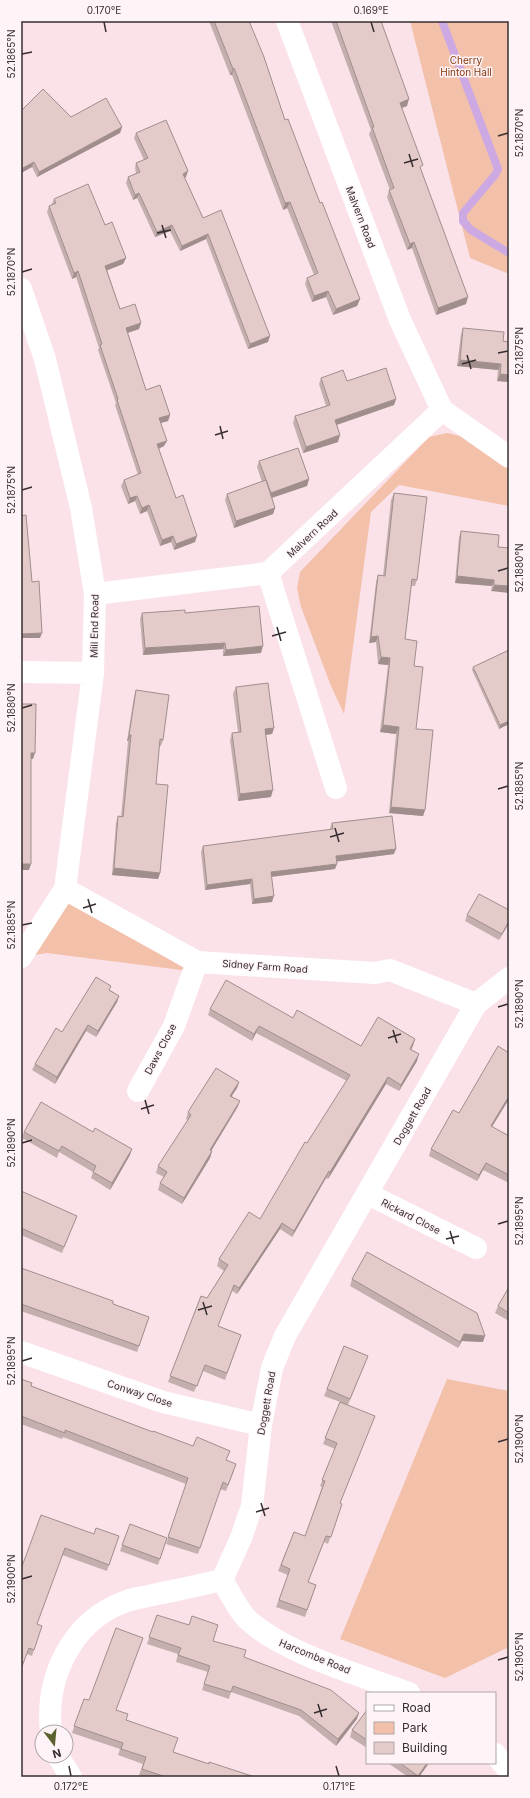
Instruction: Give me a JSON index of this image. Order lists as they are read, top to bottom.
{
  "streets": {
    "street": [
      "Malvern Road",
      "Mill End Road",
      "Sidney Farm Road",
      "Daws Close",
      "Doggett Road",
      "Rickard Close",
      "Conway Close",
      "Harcombe Road"
    ]
  },
  "crossings": [
    ["Mill End Road", "Sidney Farm Road"],
    ["Sidney Farm Road", "Daws Close"],
    ["Sidney Farm Road", "Doggett Road"],
    ["Doggett Road", "Rickard Close"],
    ["Doggett Road", "Conway Close"],
    ["Doggett Road", "Harcombe Road"]
  ],
  "parks": ["Cherry Hinton Hall"],
  "legend": ["Road", "Park", "Building"],
  "north": "bottom",
  "coordinates": [
    "0.170°E",
    "0.169°E",
    "52.1865°N",
    "52.1870°N",
    "52.1875°N",
    "52.1880°N",
    "52.1885°N",
    "52.1890°N",
    "52.1895°N",
    "52.1900°N",
    "52.1905°N",
    "0.172°E",
    "0.171°E"
  ]
}
